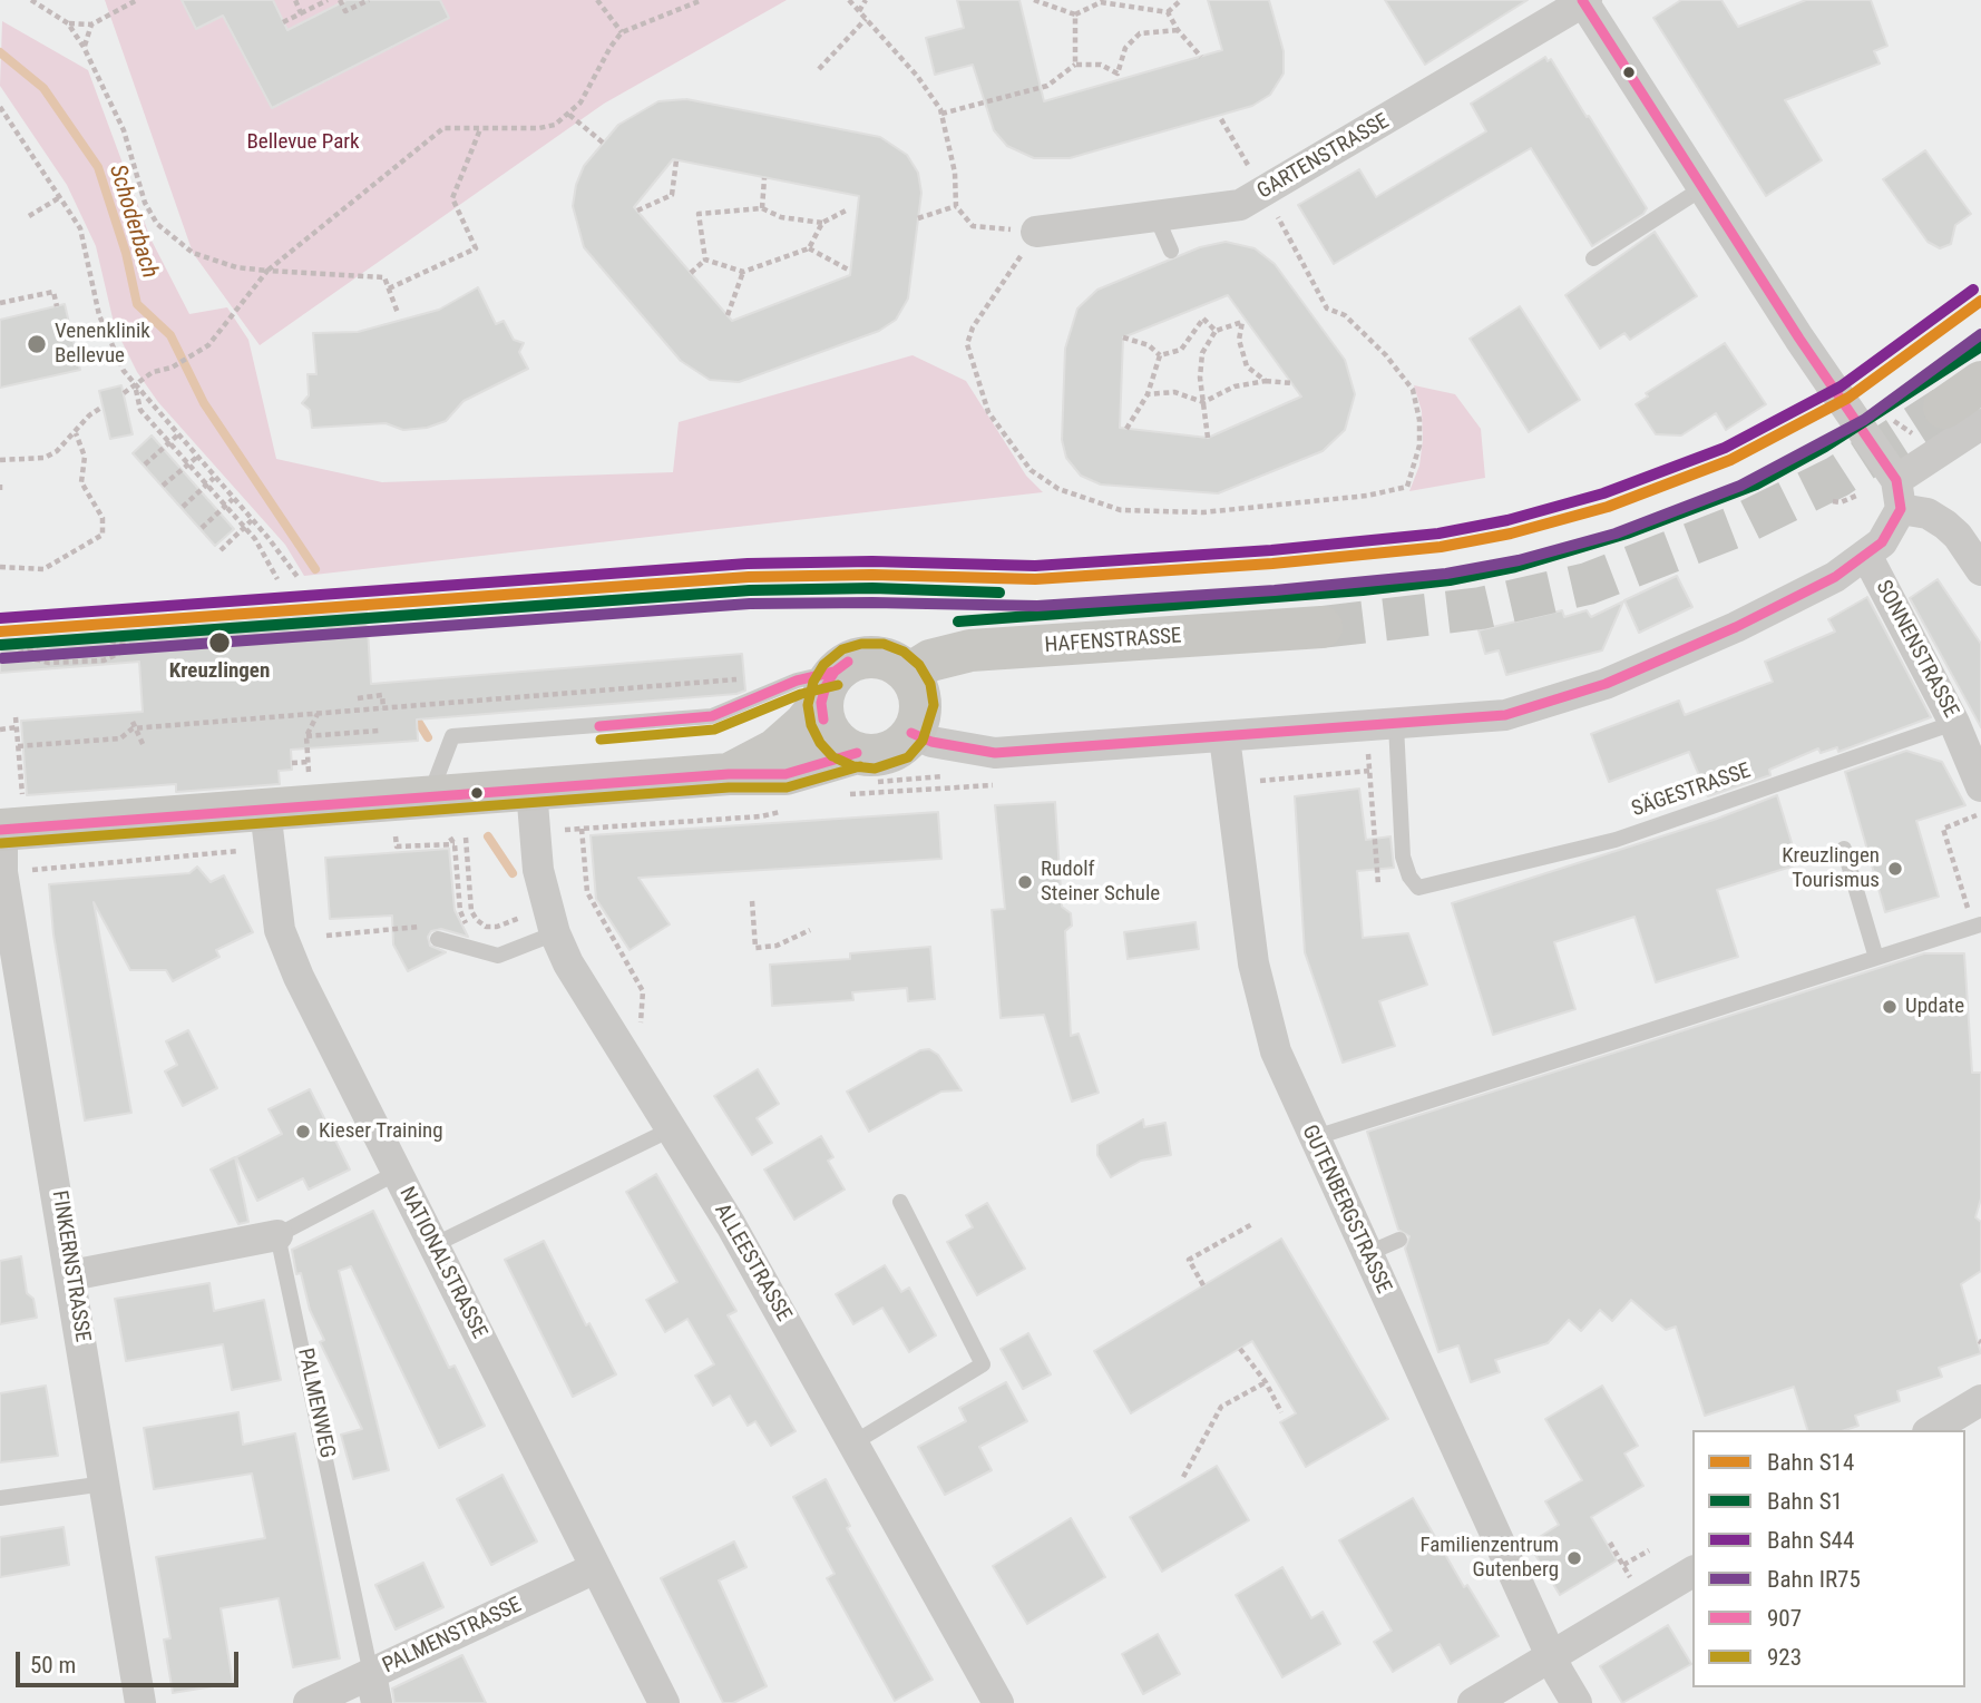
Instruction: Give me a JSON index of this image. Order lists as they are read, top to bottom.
{
  "streets": {
    "main road": ["HAFENSTRASSE"],
    "street": [
      "GARTENSTRASSE",
      "SONNENSTRASSE",
      "GUTENBERGSTRASSE",
      "NATIONALSTRASSE",
      "ALLEESTRASSE",
      "FINKERNSTRASSE",
      "PALMENSTRASSE"
    ],
    "lane": ["SÄGESTRASSE", "PALMENWEG"]
  },
  "crossings": [
    ["SONNENSTRASSE", "SÄGESTRASSE"],
    ["NATIONALSTRASSE", "PALMENSTRASSE"],
    ["PALMENWEG", "PALMENSTRASSE"]
  ],
  "water": ["Schoderbach"],
  "parks": ["Bellevue Park"],
  "places": [
    "Venenklinik Bellevue",
    "Kreuzlingen",
    "Kreuzlingen Tourismus",
    "Rudolf Steiner Schule",
    "Update",
    "Kieser Training",
    "Familienzentrum Gutenberg"
  ],
  "lines": [
    "transit line 907",
    "rail line S44",
    "rail line S14",
    "rail line IR75",
    "rail line S1",
    "transit line 923"
  ],
  "legend": [
    "Bahn S14",
    "Bahn S1",
    "Bahn S44",
    "Bahn IR75",
    "907",
    "923"
  ],
  "scale_bar": "50 m"
}
